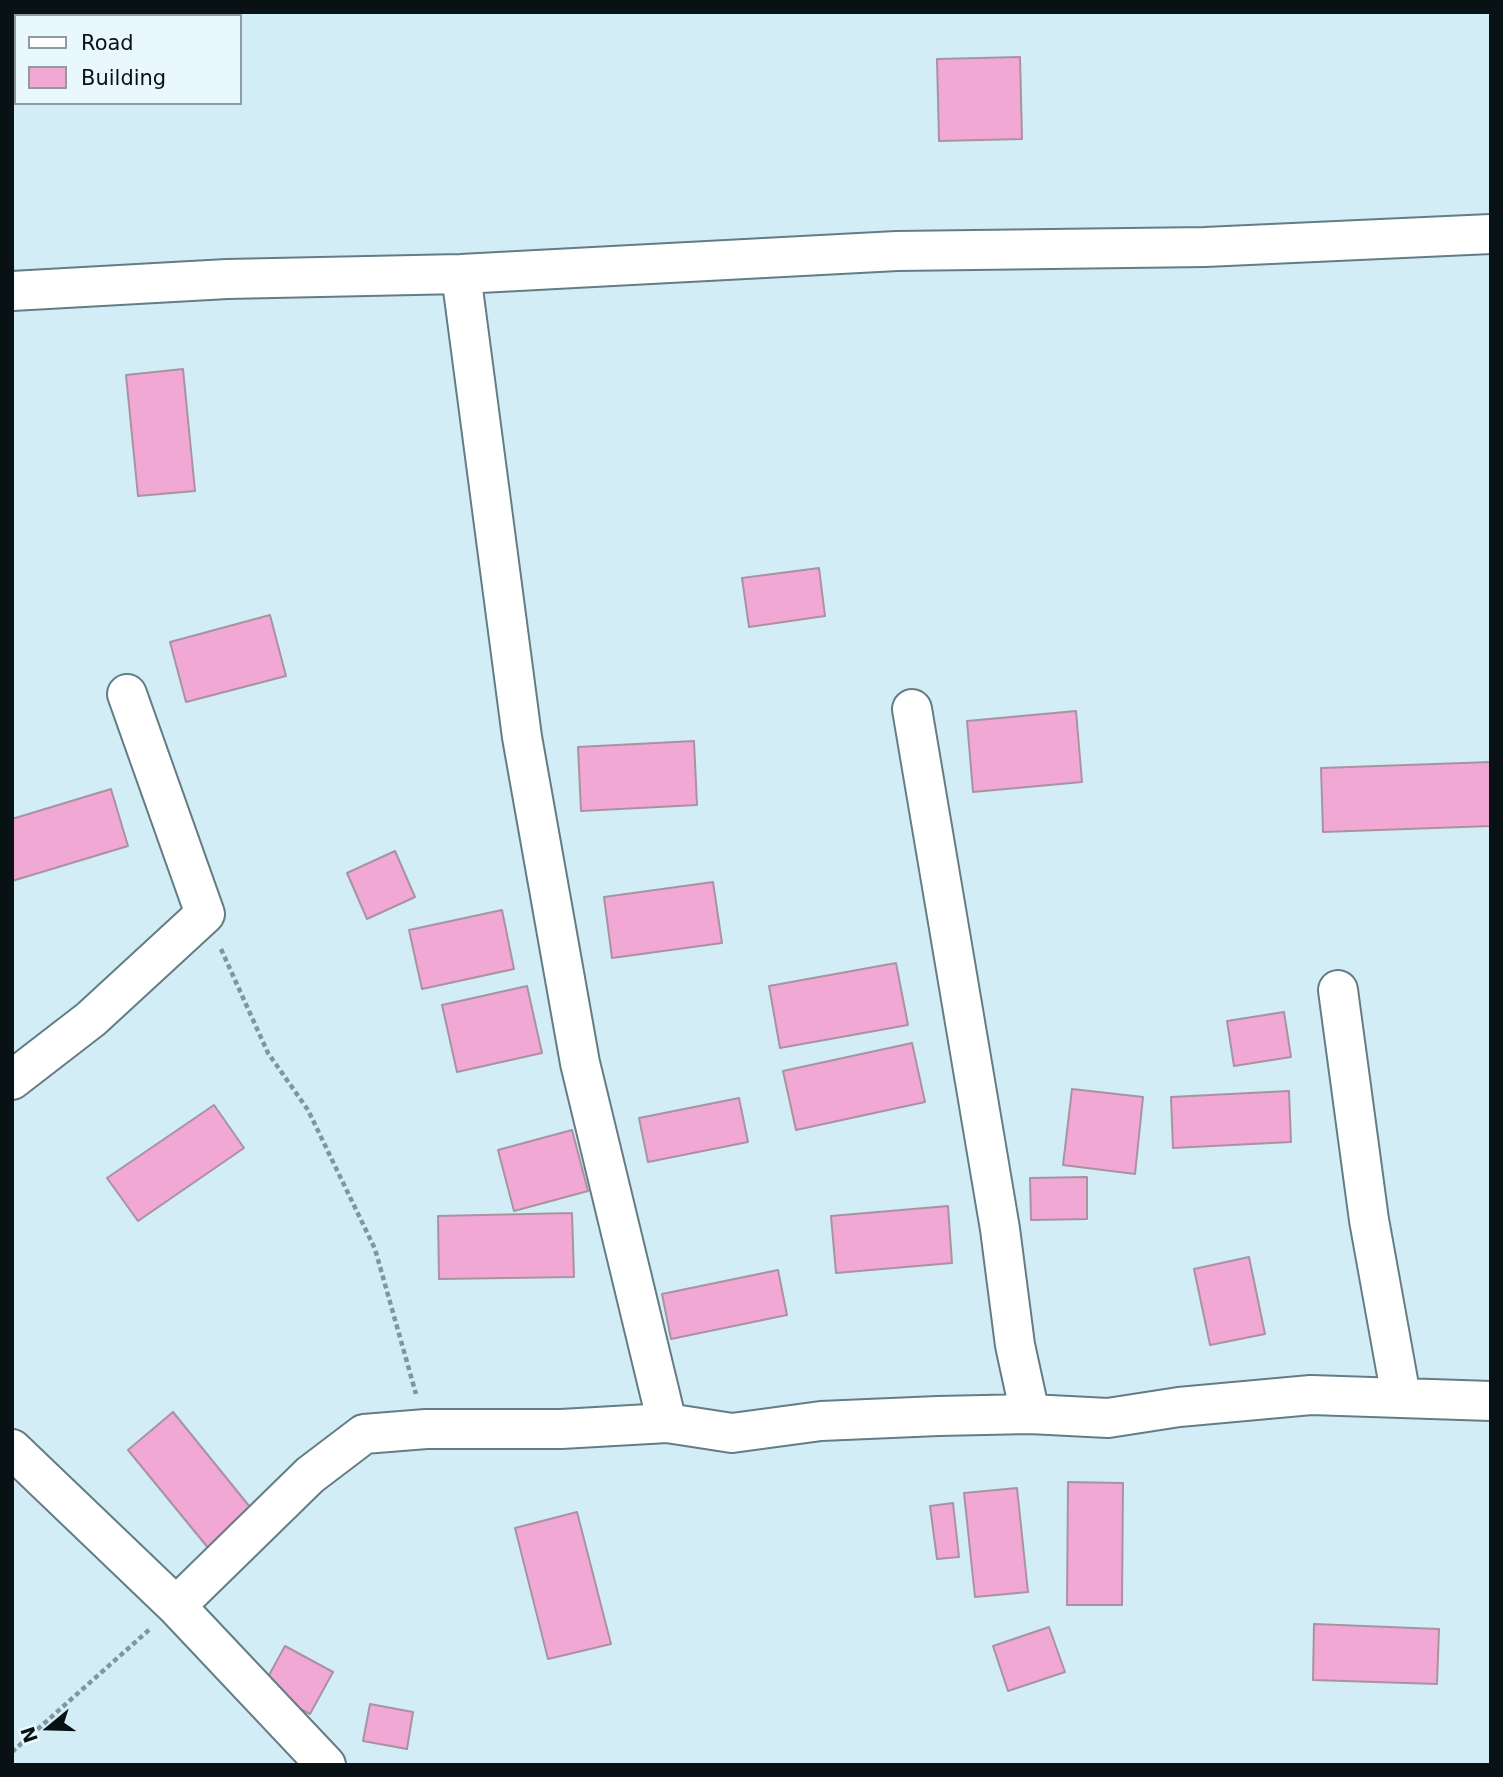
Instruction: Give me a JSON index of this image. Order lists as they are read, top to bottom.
{
  "legend": ["Road", "Building"],
  "north": "left"
}
